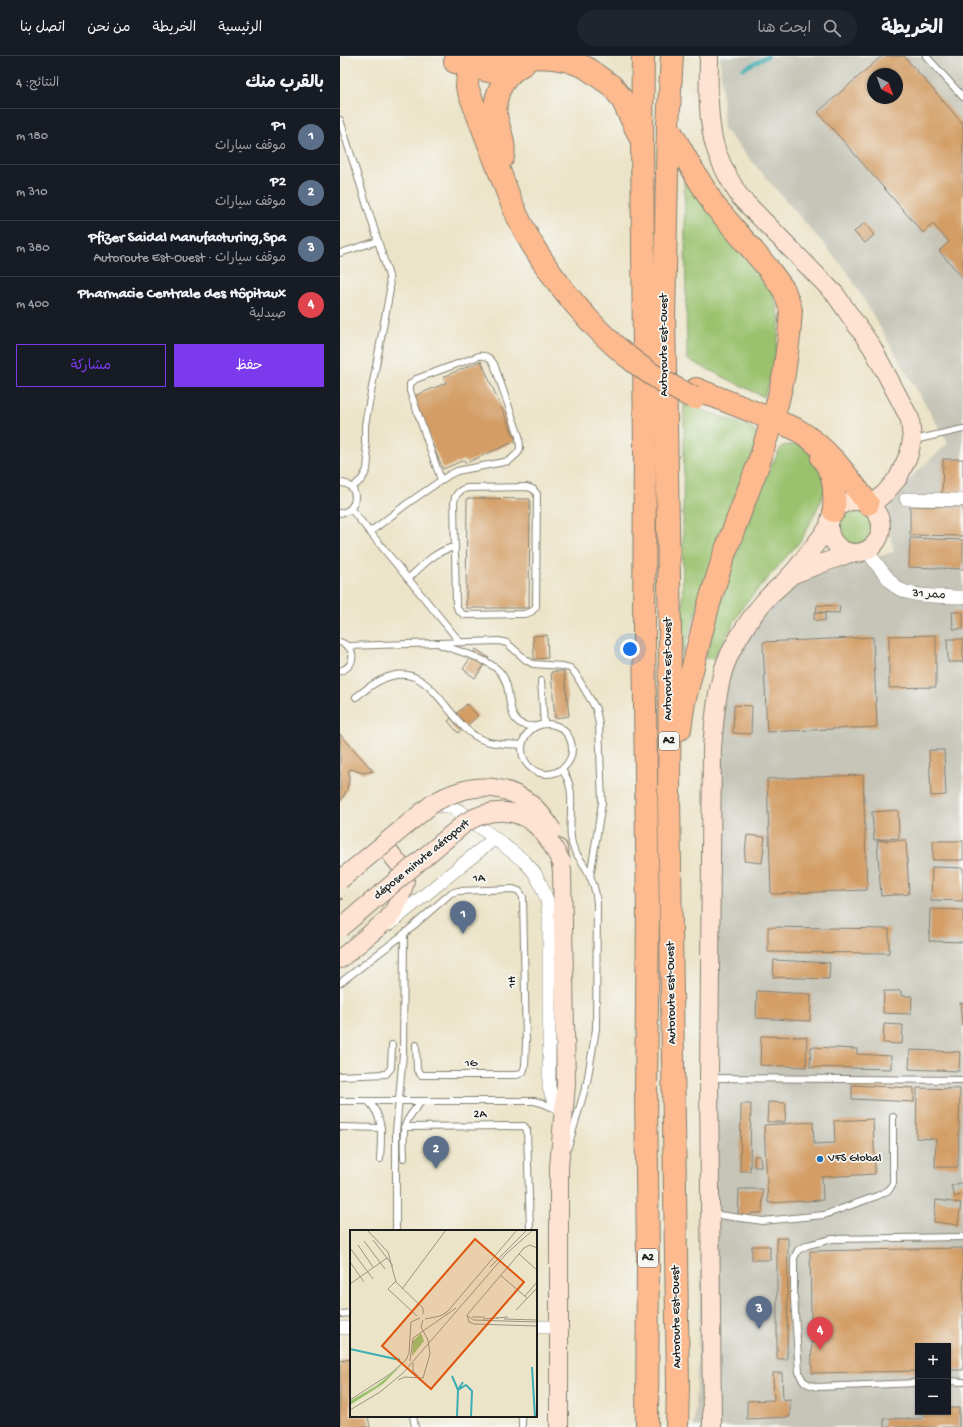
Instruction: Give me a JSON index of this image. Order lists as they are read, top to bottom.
{
  "streets": {
    "highway": ["Autoroute Est-Ouest", "A2"],
    "main road": ["dépose minute aéroport"],
    "street": ["ممر 31"],
    "lane": [
      "1A",
      "1H",
      "1G",
      "2A"
    ]
  },
  "crossings": [
    ["1A", "1H"],
    ["1H", "1G"]
  ],
  "places": ["VFS Global"],
  "north": "bottom right",
  "page": {
    "header": "الخريطة",
    "search": "ابحث هنا",
    "nav": [
      "الرئيسية",
      "الخريطة",
      "من نحن",
      "اتصل بنا"
    ],
    "heading": ["بالقرب منك", "النتائج: 4"],
    "list": [
      {
        "mark": "1",
        "name": "P1",
        "note": "موقف سيارات",
        "value": "180 m"
      },
      {
        "mark": "2",
        "name": "P2",
        "note": "موقف سيارات",
        "value": "310 m"
      },
      {
        "mark": "3",
        "name": "Pfizer Saidal Manufacturing,Spa",
        "note": "موقف سيارات · Autoroute Est-Ouest",
        "value": "380 m"
      },
      {
        "mark": "4",
        "name": "Pharmacie Centrale des Hôpitaux",
        "note": "صيدلية",
        "value": "400 m"
      }
    ],
    "buttons": ["حفظ", "مشاركة"],
    "pins": [
      "1",
      "2",
      "3",
      "4"
    ],
    "map_buttons": ["+", "−"]
  }
}
